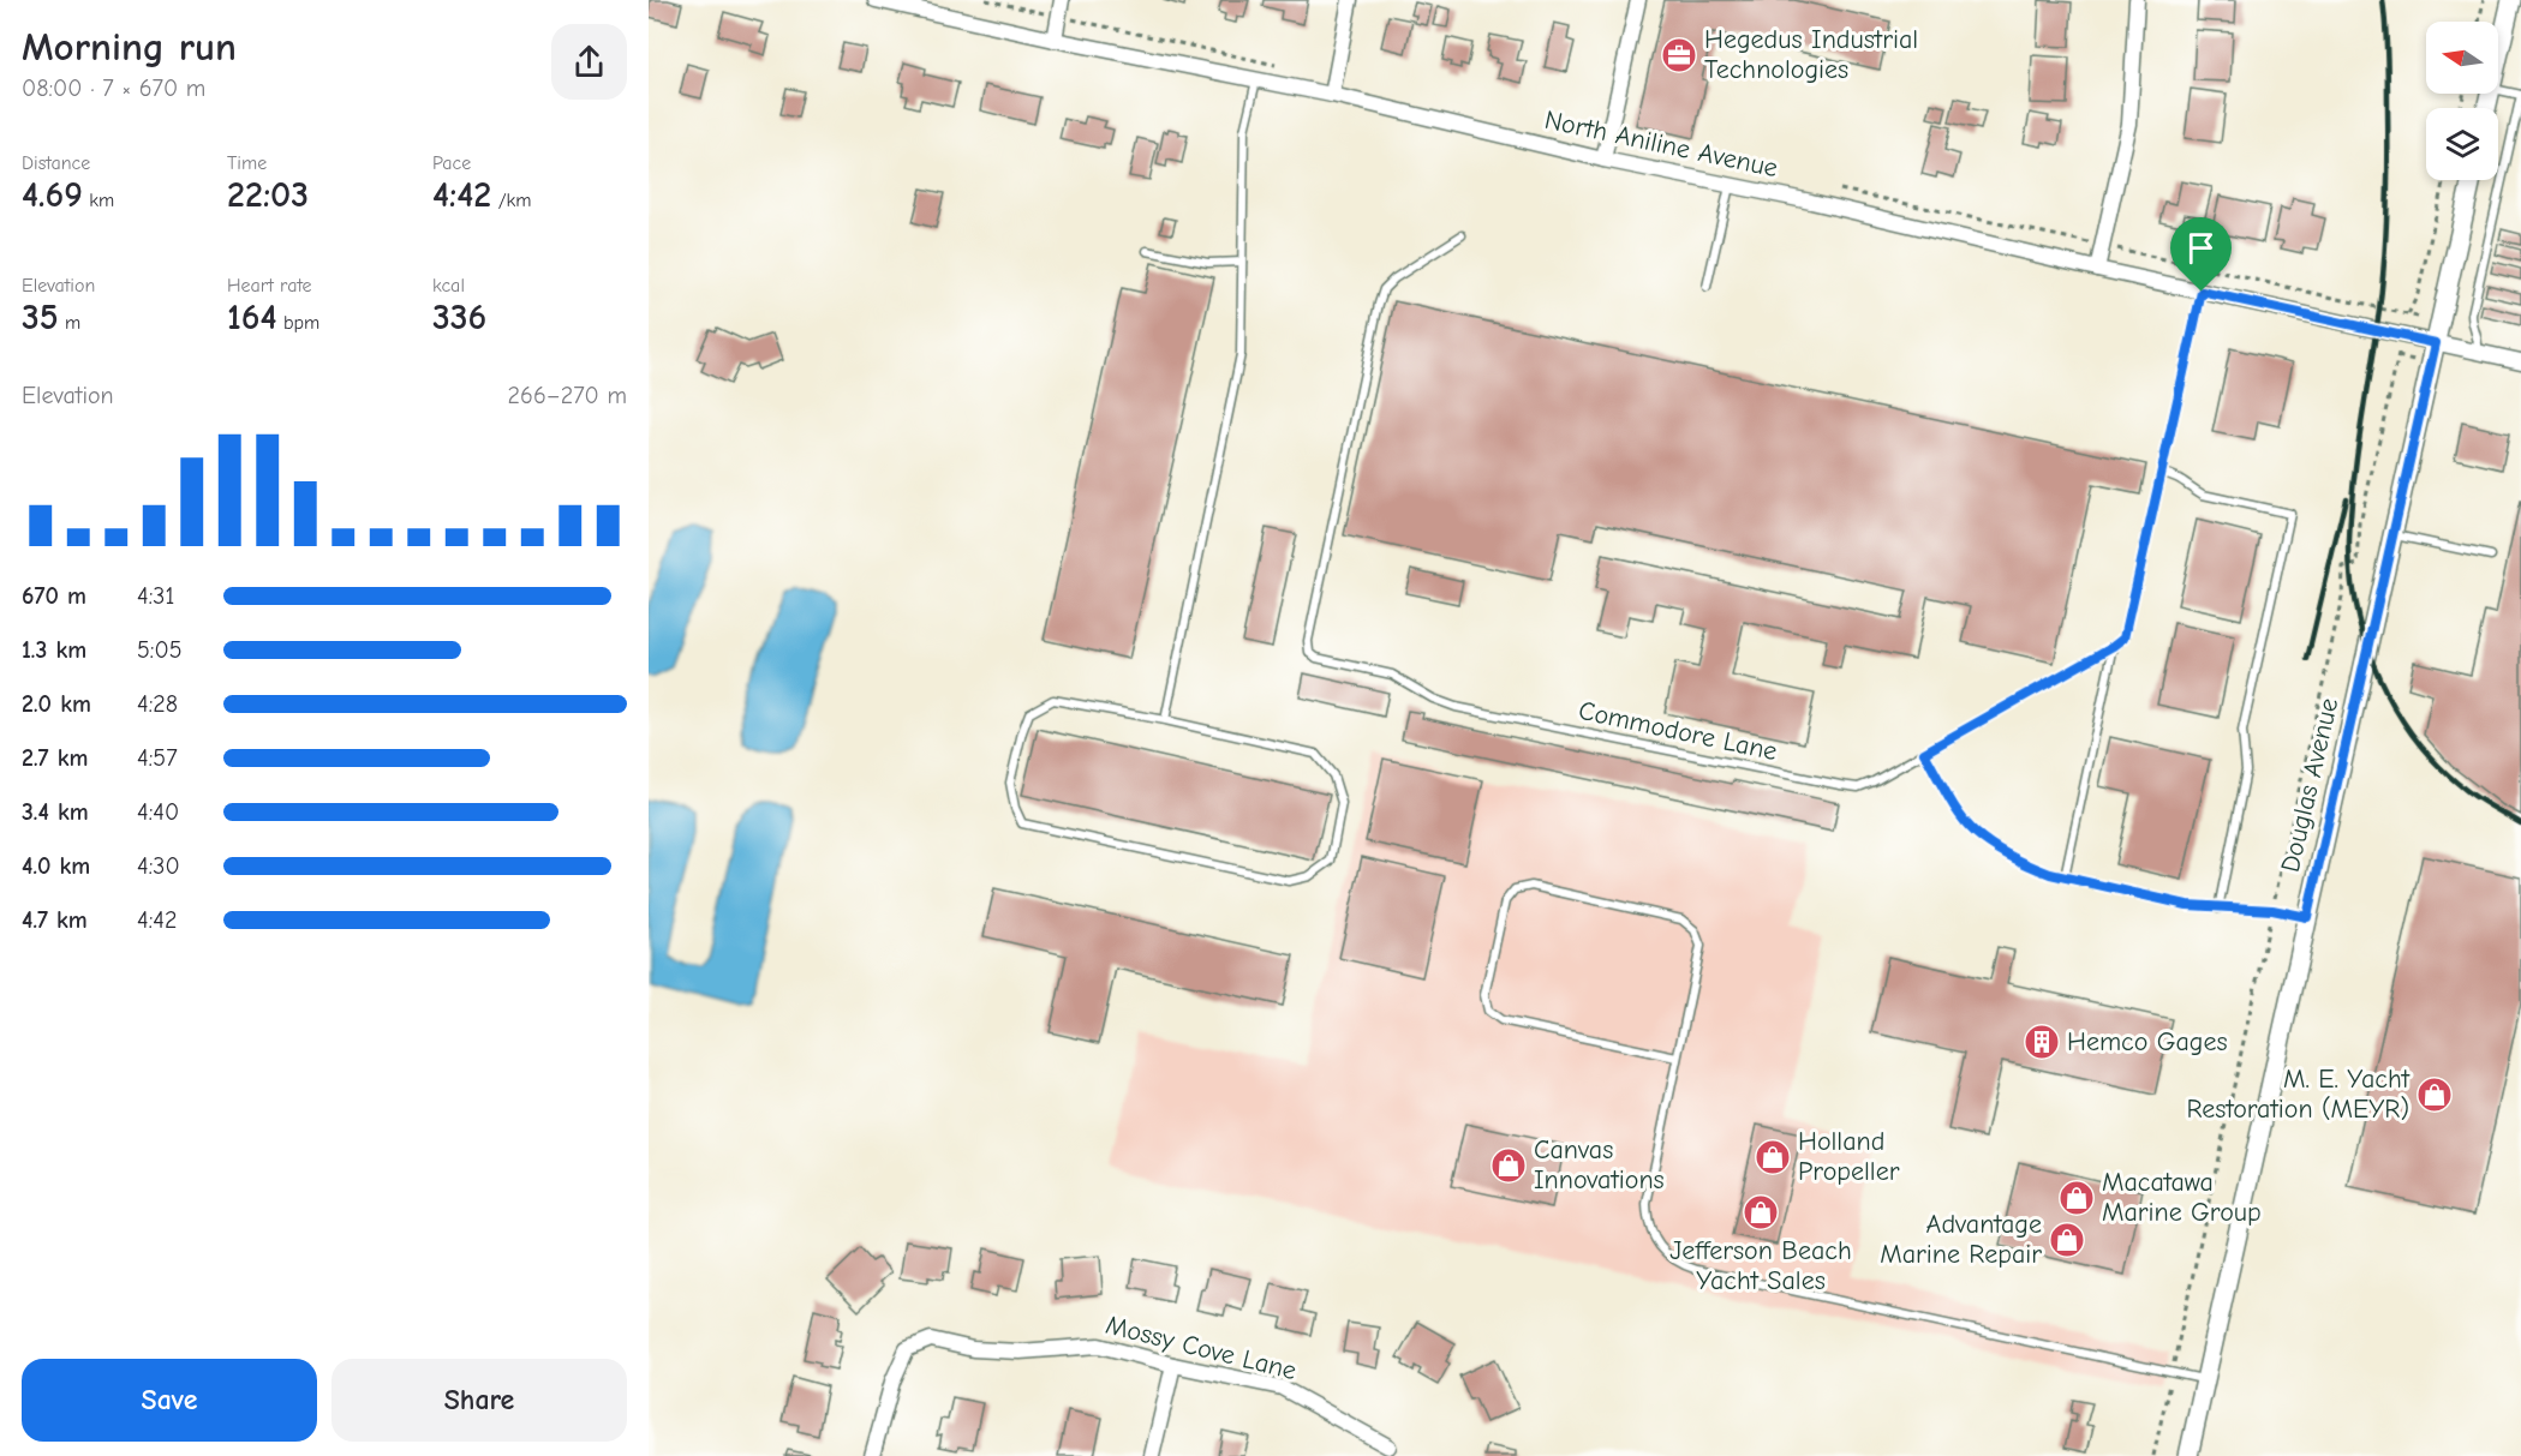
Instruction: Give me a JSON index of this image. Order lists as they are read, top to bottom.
{
  "streets": {
    "street": ["North Aniline Avenue", "Douglas Avenue", "Mossy Cove Lane"],
    "lane": ["Commodore Lane"]
  },
  "crossings": [
    ["North Aniline Avenue", "Douglas Avenue"]
  ],
  "places": {
    "office": ["Hegedus Industrial Technologies"],
    "building": ["Hemco Gages"],
    "shop": [
      "M. E. Yacht Restoration (MEYR)",
      "Holland Propeller",
      "Canvas Innovations",
      "Macatawa Marine Group",
      "Jefferson Beach Yacht Sales",
      "Advantage Marine Repair"
    ]
  },
  "north": "left",
  "page": {
    "heading": ["Morning run", "08:00 · 7 × 670 m"],
    "stats": [
      ["Distance", "4.69 km"],
      ["Time", "22:03"],
      ["Pace", "4:42 /km"],
      ["Elevation", "35 m"],
      ["Heart rate", "164 bpm"],
      ["kcal", "336"]
    ],
    "chart": ["Elevation", "266–270 m"],
    "list": [
      {
        "name": "670 m",
        "note": "4:31"
      },
      {
        "name": "1.3 km",
        "note": "5:05"
      },
      {
        "name": "2.0 km",
        "note": "4:28"
      },
      {
        "name": "2.7 km",
        "note": "4:57"
      },
      {
        "name": "3.4 km",
        "note": "4:40"
      },
      {
        "name": "4.0 km",
        "note": "4:30"
      },
      {
        "name": "4.7 km",
        "note": "4:42"
      }
    ],
    "buttons": ["Save", "Share"]
  }
}
